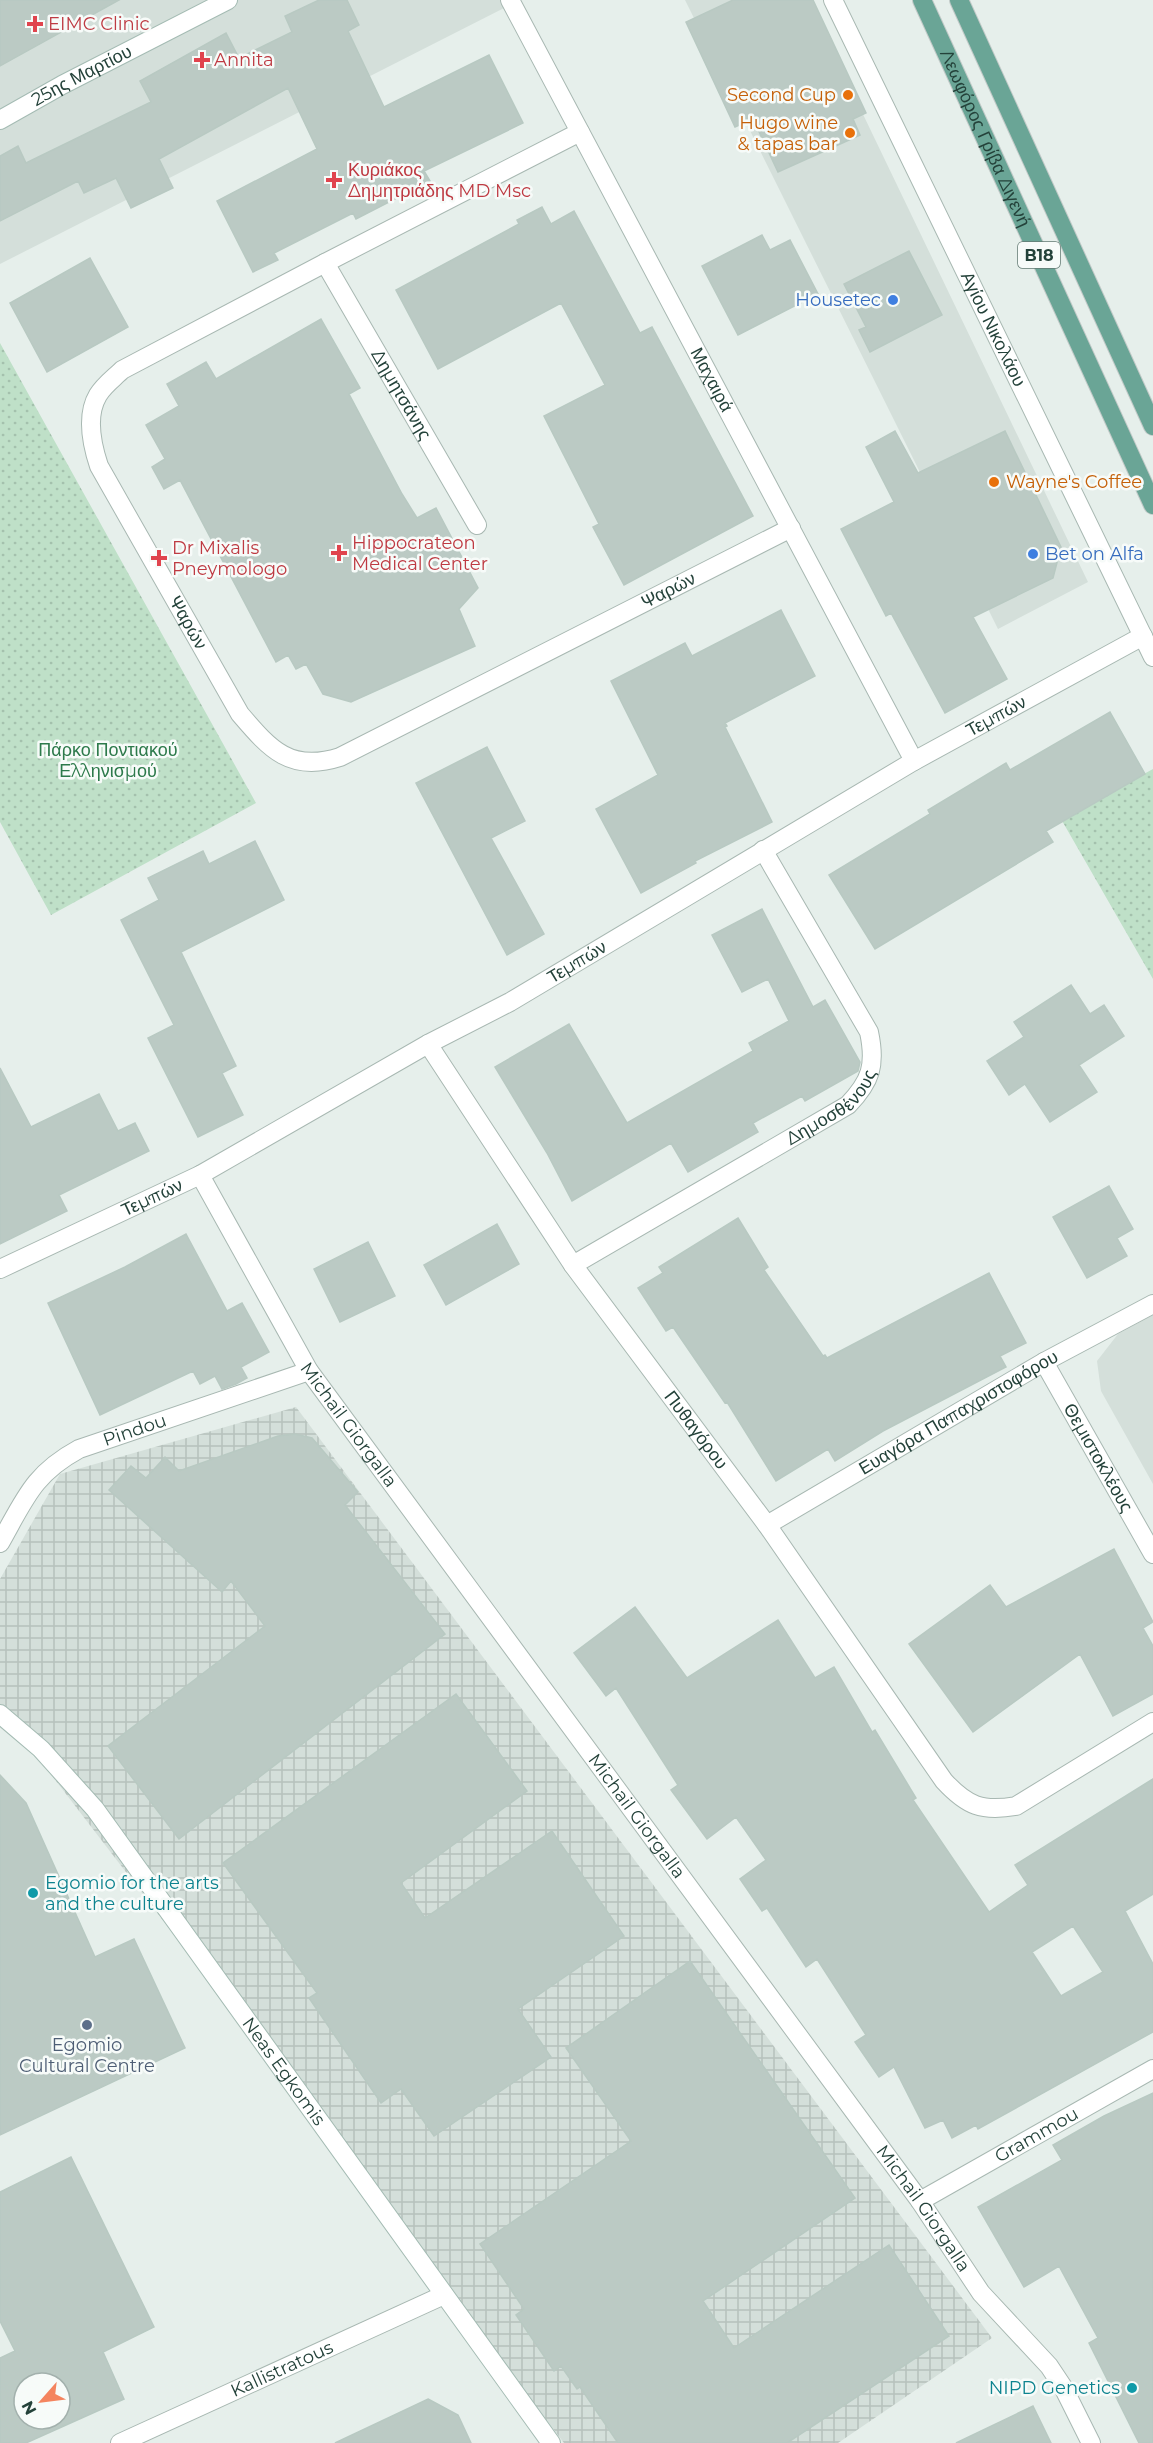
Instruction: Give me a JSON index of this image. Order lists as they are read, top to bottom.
{
  "streets": {
    "main road": ["Λεωφόρος Γρίβα Διγενή", "B18"],
    "street": [
      "25ης Μαρτίου",
      "Αγίου Νικολάου",
      "Μαχαιρά",
      "Δημητσάνης",
      "Ψαρών",
      "Τεμπών",
      "Δημοσθένους",
      "Ευαγόρα Παπαχριστοφόρου",
      "Michail Giorgalla",
      "Pindou",
      "Πυθαγόρου",
      "Θεμιστοκλέους",
      "Neas Egkomis",
      "Grammou",
      "Kallistratous"
    ]
  },
  "crossings": [
    ["Αγίου Νικολάου", "Τεμπών"],
    ["Μαχαιρά", "Ψαρών"],
    ["Μαχαιρά", "Τεμπών"],
    ["Δημητσάνης", "Ψαρών"],
    ["Τεμπών", "Δημοσθένους"],
    ["Τεμπών", "Michail Giorgalla"],
    ["Τεμπών", "Πυθαγόρου"],
    ["Δημοσθένους", "Πυθαγόρου"],
    ["Ευαγόρα Παπαχριστοφόρου", "Πυθαγόρου"],
    ["Ευαγόρα Παπαχριστοφόρου", "Θεμιστοκλέους"],
    ["Michail Giorgalla", "Pindou"],
    ["Michail Giorgalla", "Grammou"],
    ["Neas Egkomis", "Kallistratous"]
  ],
  "parks": ["Πάρκο Ποντιακού Ελληνισμού"],
  "places": {
    "health": [
      "EIMC Clinic",
      "Annita",
      "Κυριάκος Δημητριάδης MD Msc",
      "Hippocrateon Medical Center",
      "Dr Mixalis Pneymologo"
    ],
    "other": [
      "Second Cup",
      "Hugo wine & tapas bar",
      "Housetec",
      "Wayne's Coffee",
      "Bet on Alfa",
      "Egomio for the arts and the culture",
      "Egomio Cultural Centre",
      "NIPD Genetics"
    ]
  },
  "north": "bottom left"
}
